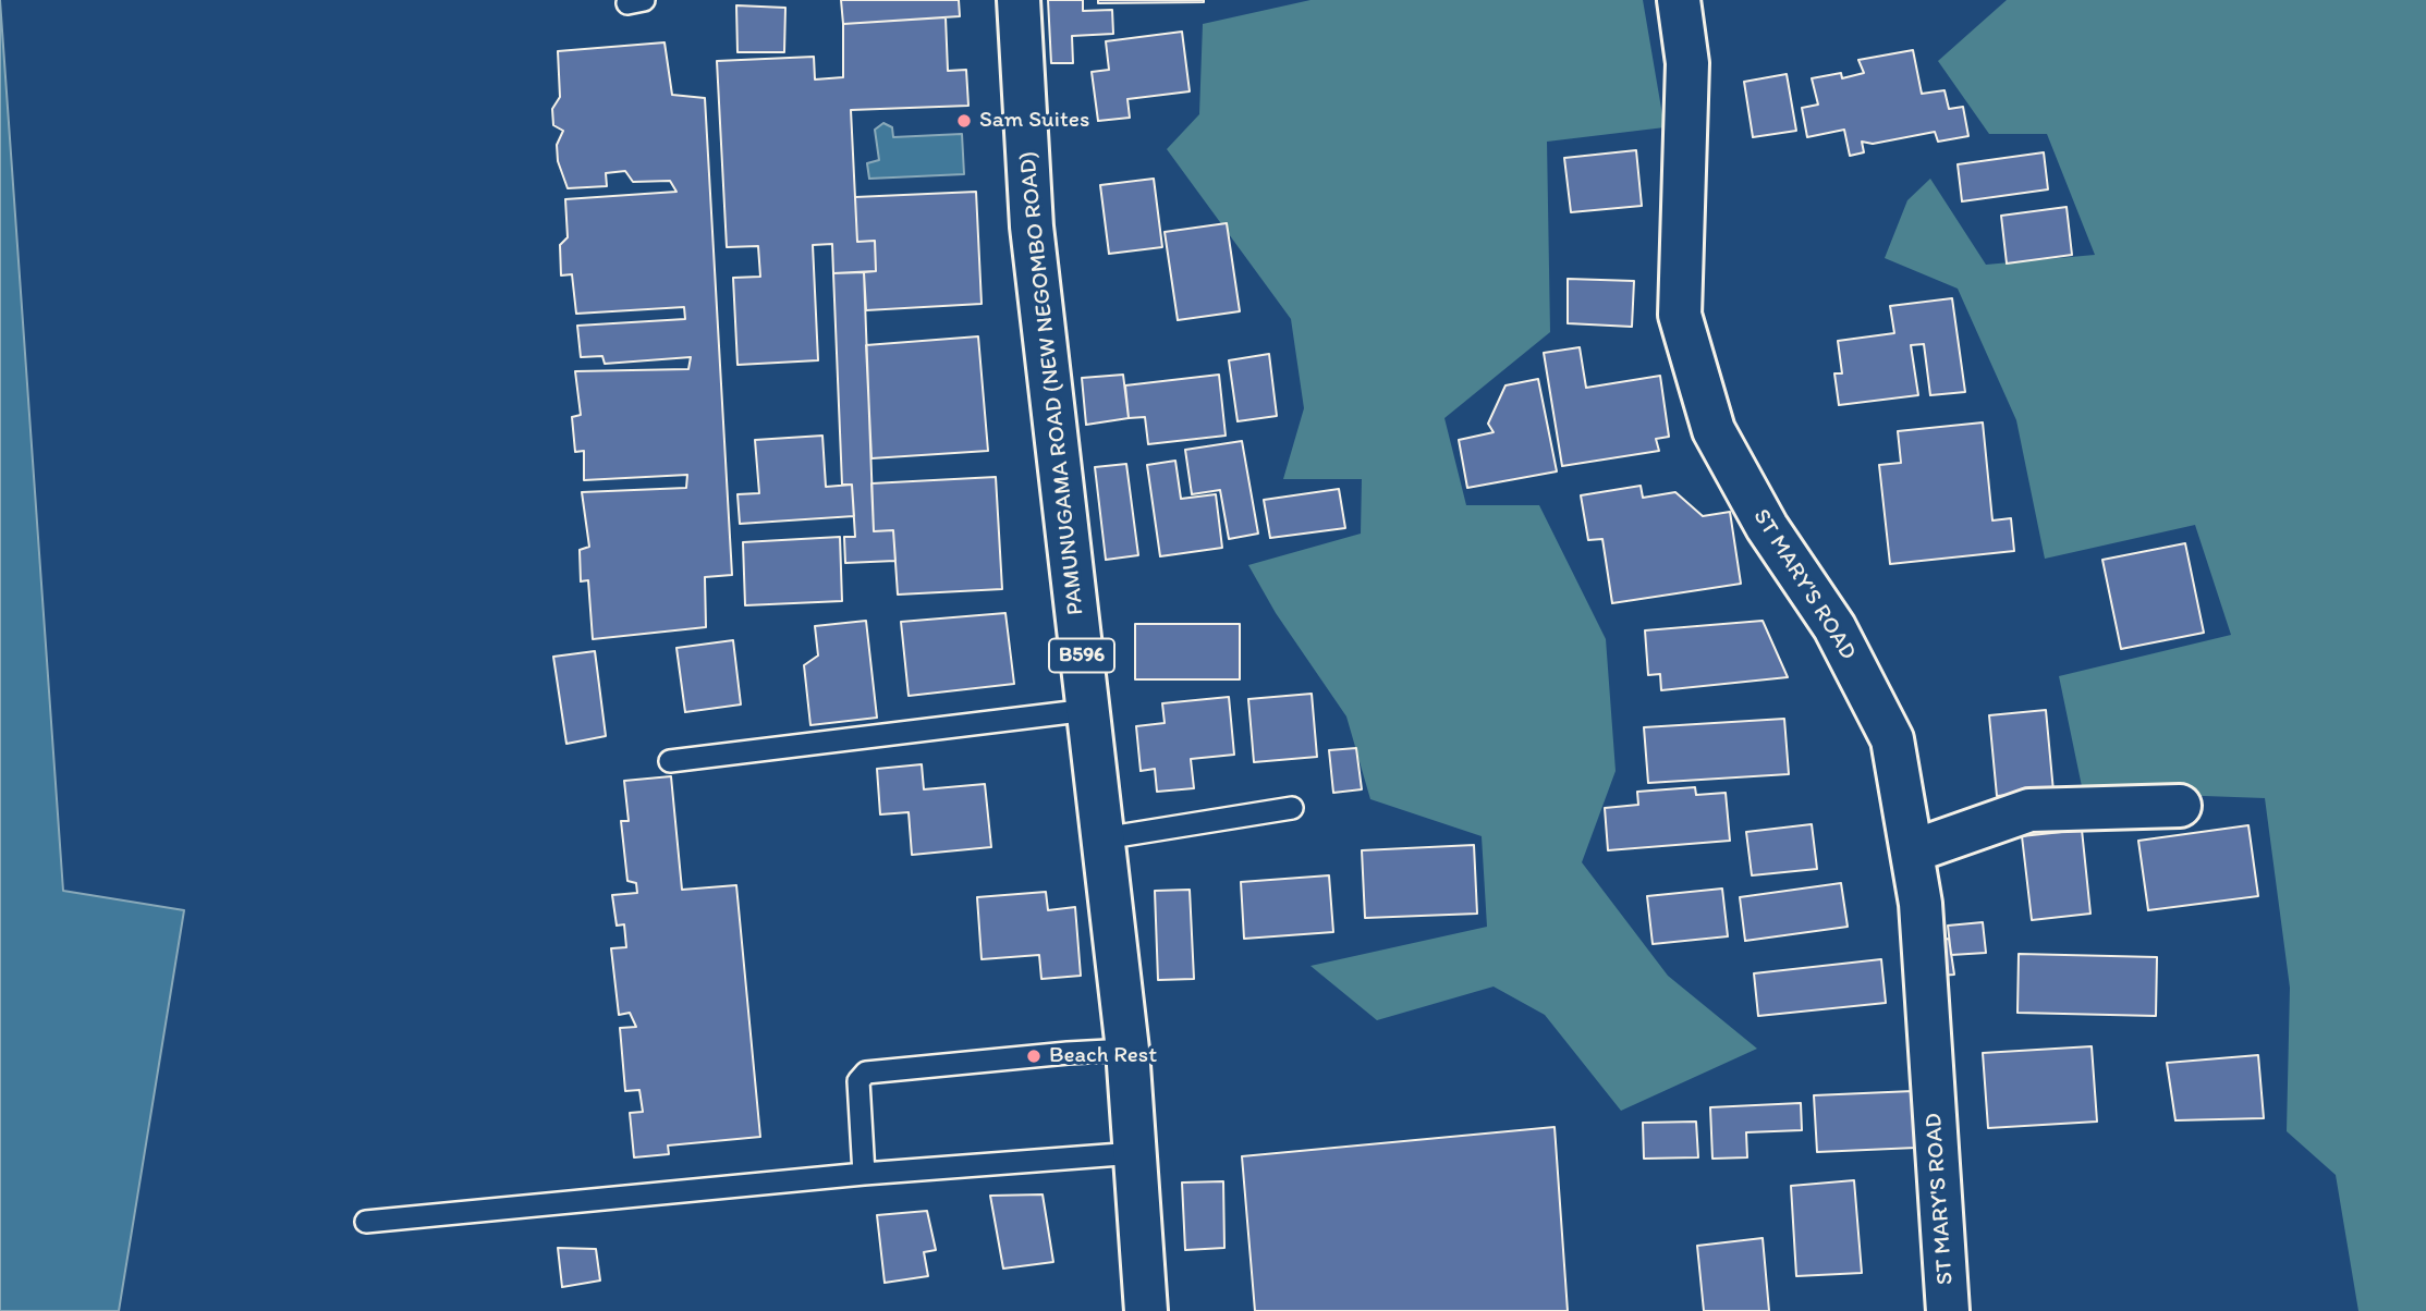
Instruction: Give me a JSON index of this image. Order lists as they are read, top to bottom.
{
  "streets": {
    "street": ["PAMUNUGAMA ROAD (NEW NEGOMBO ROAD)", "ST MARY'S ROAD", "B596"]
  },
  "places": ["Sam Suites", "Beach Rest"]
}
